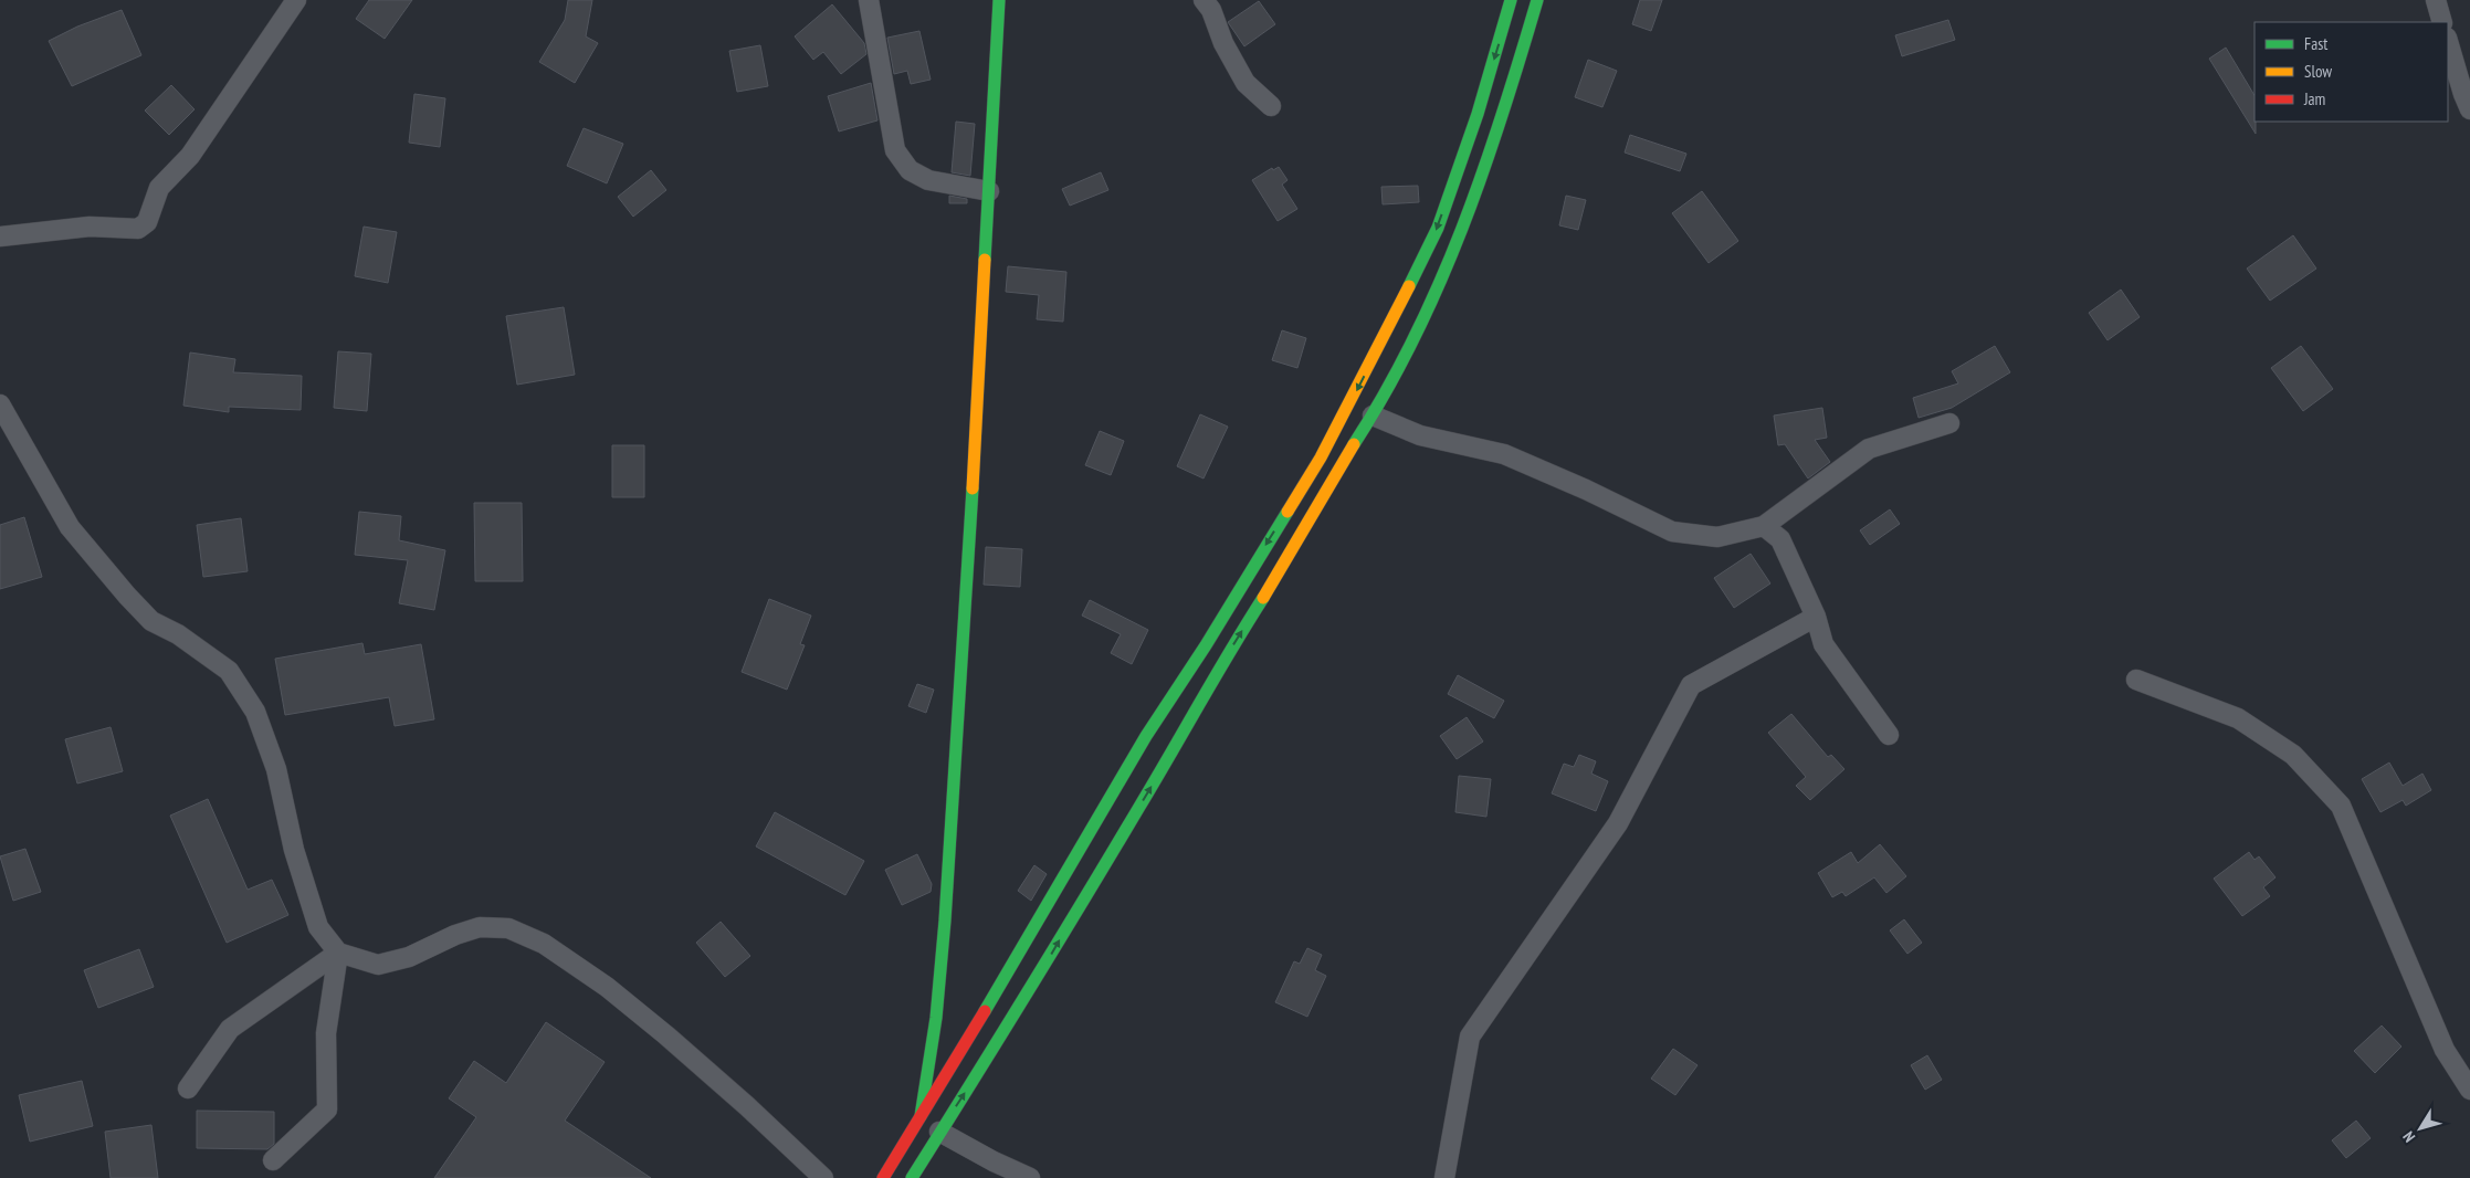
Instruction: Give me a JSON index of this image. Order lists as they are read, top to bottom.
{
  "legend": ["Fast", "Slow", "Jam"],
  "north": "bottom left"
}
